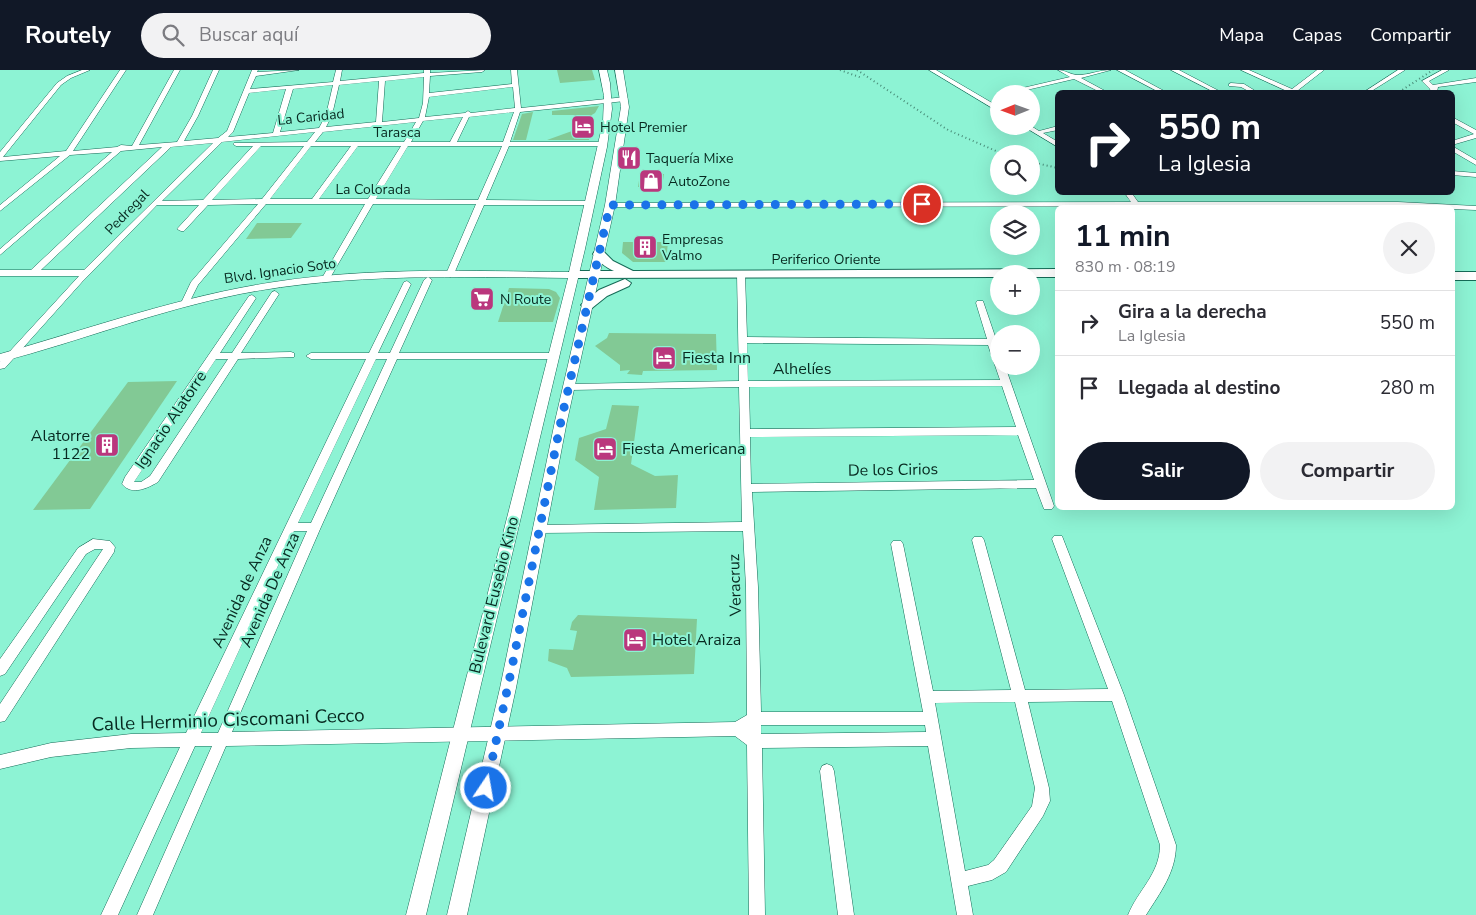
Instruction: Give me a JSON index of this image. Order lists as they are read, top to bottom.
{
  "streets": {
    "highway": ["Periferico Oriente"],
    "main road": ["Blvd. Ignacio Soto", "Bulevard Eusebio Kino"],
    "street": [
      "La Caridad",
      "Tarasca",
      "La Colorada",
      "Pedregal",
      "Alhelíes",
      "Ignacio Alatorre",
      "De los Cirios",
      "Veracruz",
      "Avenida De Anza",
      "Avenida de Anza",
      "Calle Herminio Ciscomani Cecco"
    ]
  },
  "crossings": [
    ["La Caridad", "Tarasca"],
    ["La Caridad", "Pedregal"],
    ["La Caridad", "Bulevard Eusebio Kino"],
    ["Tarasca", "Pedregal"],
    ["Tarasca", "Bulevard Eusebio Kino"],
    ["La Colorada", "Pedregal"],
    ["La Colorada", "Bulevard Eusebio Kino"],
    ["Pedregal", "Blvd. Ignacio Soto"],
    ["Periferico Oriente", "Blvd. Ignacio Soto"],
    ["Periferico Oriente", "Veracruz"],
    ["Periferico Oriente", "Bulevard Eusebio Kino"],
    ["Blvd. Ignacio Soto", "Ignacio Alatorre"],
    ["Blvd. Ignacio Soto", "Avenida De Anza"],
    ["Blvd. Ignacio Soto", "Avenida de Anza"],
    ["Blvd. Ignacio Soto", "Bulevard Eusebio Kino"],
    ["Alhelíes", "Veracruz"],
    ["De los Cirios", "Veracruz"],
    ["Avenida De Anza", "Calle Herminio Ciscomani Cecco"],
    ["Avenida de Anza", "Calle Herminio Ciscomani Cecco"],
    ["Bulevard Eusebio Kino", "Calle Herminio Ciscomani Cecco"]
  ],
  "places": {
    "hotel": [
      "Hotel Premier",
      "Fiesta Inn",
      "Fiesta Americana",
      "Hotel Araiza"
    ],
    "restaurant": ["Taquería Mixe"],
    "shop": ["AutoZone"],
    "building": ["Empresas Valmo", "Alatorre 1122"],
    "supermarket": ["N Route"]
  },
  "north": "left",
  "page": {
    "header": "Routely",
    "search": "Buscar aquí",
    "nav": ["Mapa", "Capas", "Compartir"],
    "map_buttons": ["+", "−"],
    "turn": ["550 m", "La Iglesia"],
    "heading": ["11 min", "830 m · 08:19"],
    "list": [
      {
        "name": "Gira a la derecha",
        "note": "La Iglesia",
        "value": "550 m"
      },
      {
        "name": "Llegada al destino",
        "value": "280 m"
      }
    ],
    "buttons": ["Salir", "Compartir"]
  }
}
